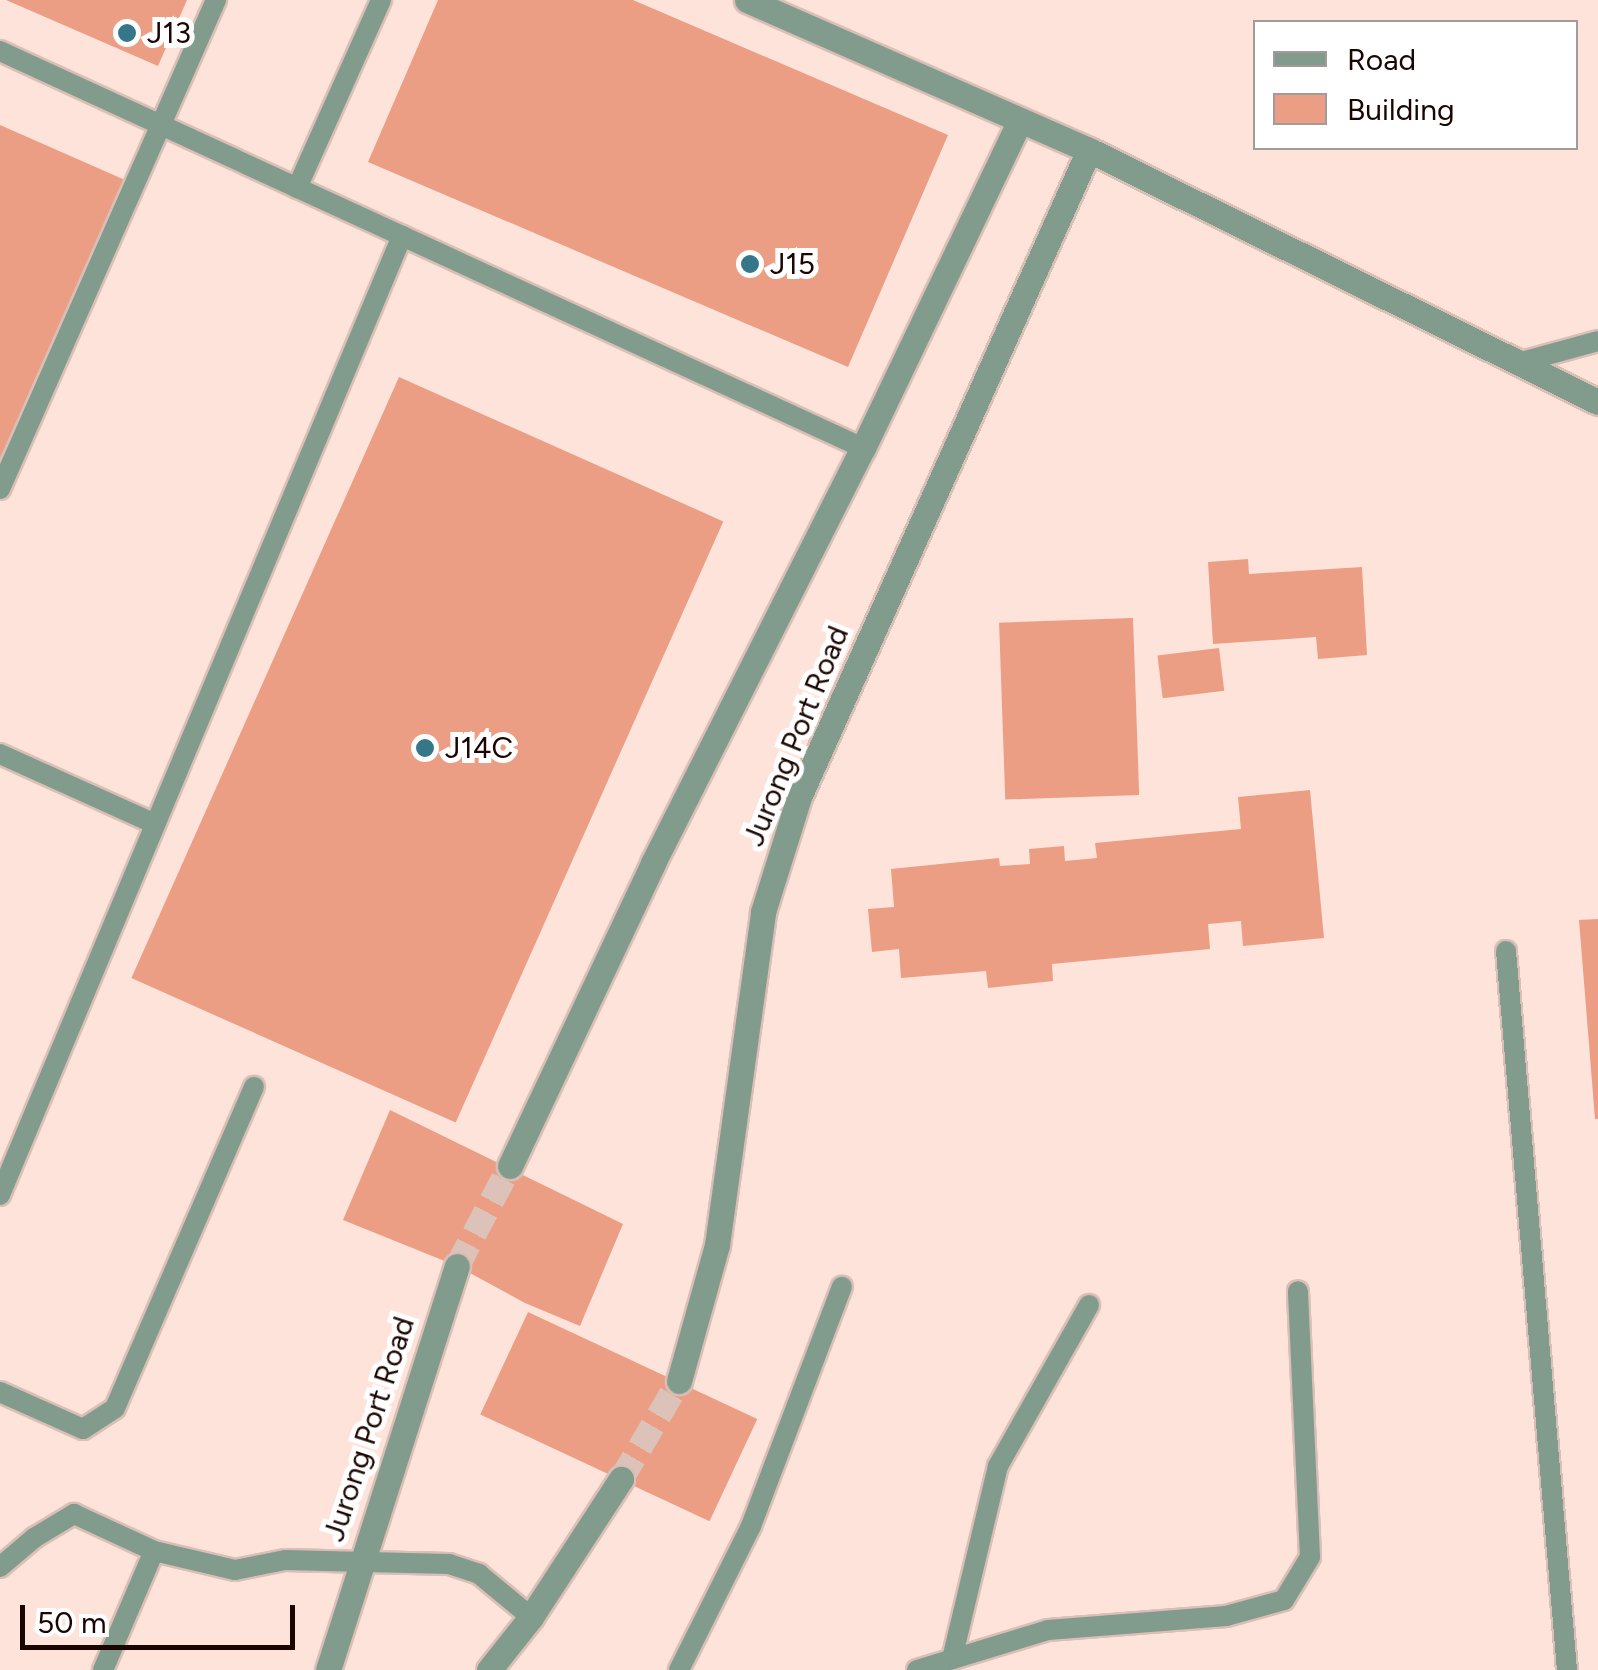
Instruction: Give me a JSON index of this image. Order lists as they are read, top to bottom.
{
  "streets": {
    "street": ["Jurong Port Road"]
  },
  "places": ["J13", "J15", "J14C"],
  "legend": ["Road", "Building"],
  "scale_bar": "50 m"
}
